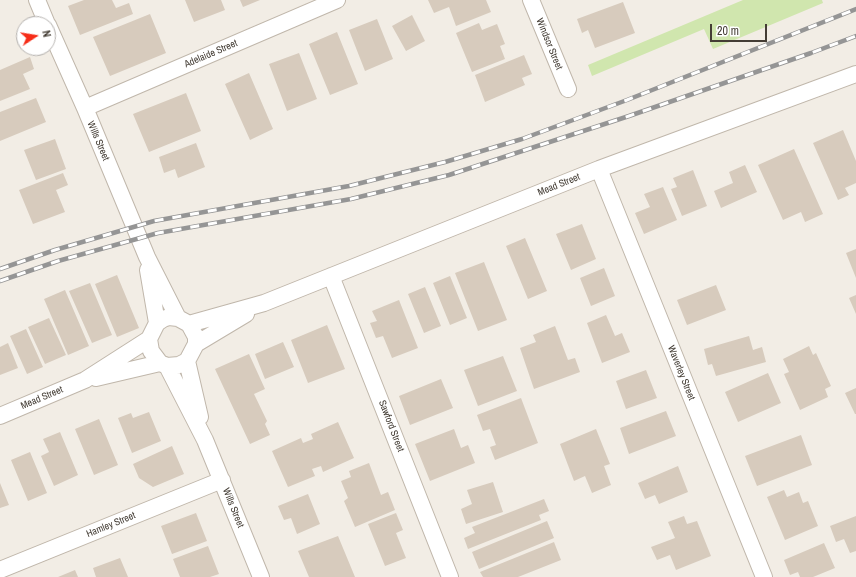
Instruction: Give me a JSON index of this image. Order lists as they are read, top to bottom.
{
  "streets": {
    "street": [
      "Windsor Street",
      "Adelaide Street",
      "Wills Street",
      "Mead Street",
      "Waverley Street",
      "Sawford Street",
      "Hamley Street"
    ]
  },
  "crossings": [
    ["Adelaide Street", "Wills Street"],
    ["Wills Street", "Mead Street"],
    ["Wills Street", "Hamley Street"],
    ["Mead Street", "Waverley Street"],
    ["Mead Street", "Sawford Street"]
  ],
  "scale_bar": "20 m",
  "north": "right"
}
